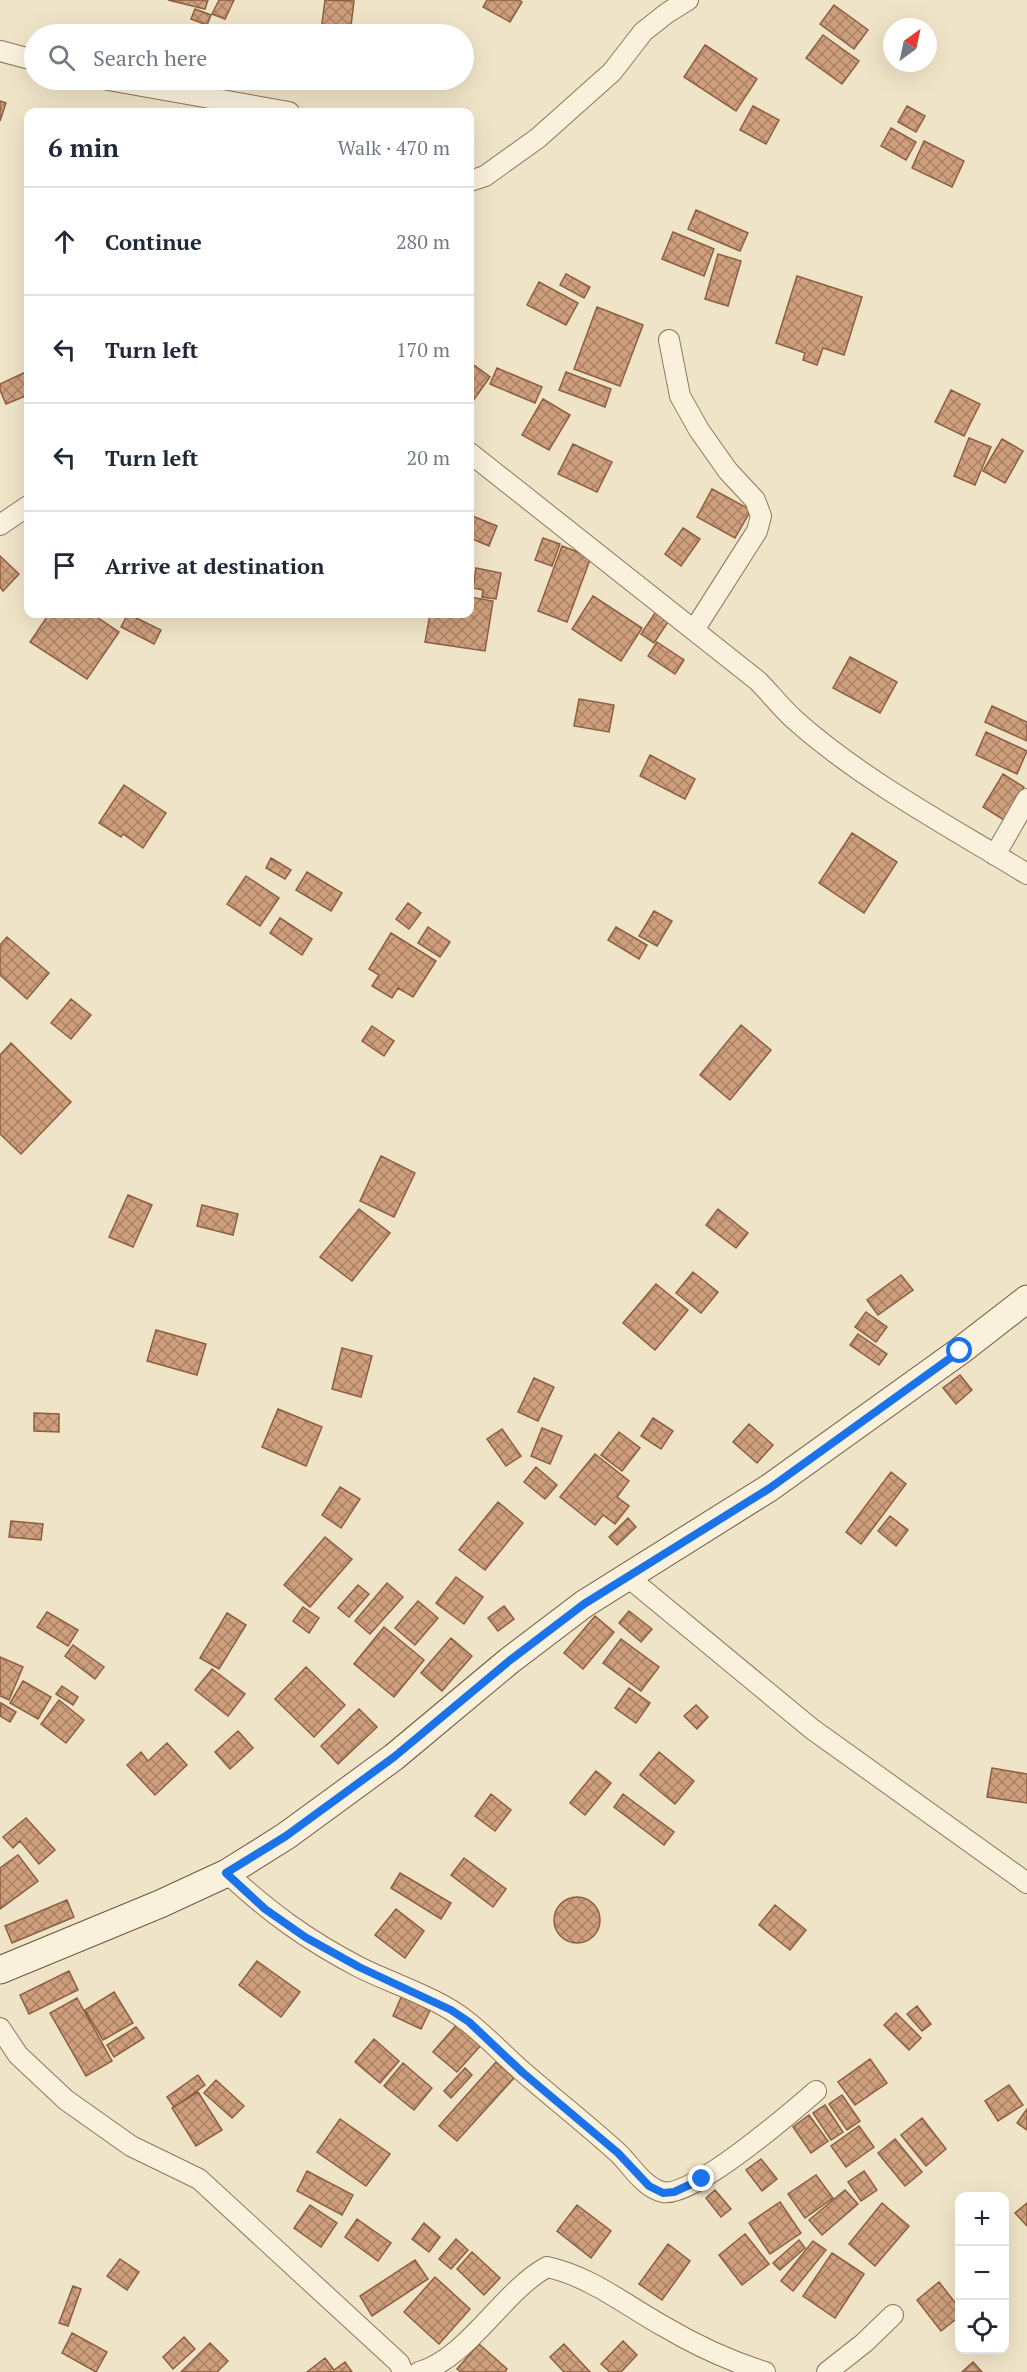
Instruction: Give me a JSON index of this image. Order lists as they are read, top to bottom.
{
  "north": "top right",
  "page": {
    "search": "Search here",
    "heading": ["6 min", "Walk · 470 m"],
    "list": [
      ["Continue", "280 m"],
      ["Turn left", "170 m"],
      ["Turn left", "20 m"],
      "Arrive at destination"
    ],
    "map_buttons": ["+", "−"]
  }
}
